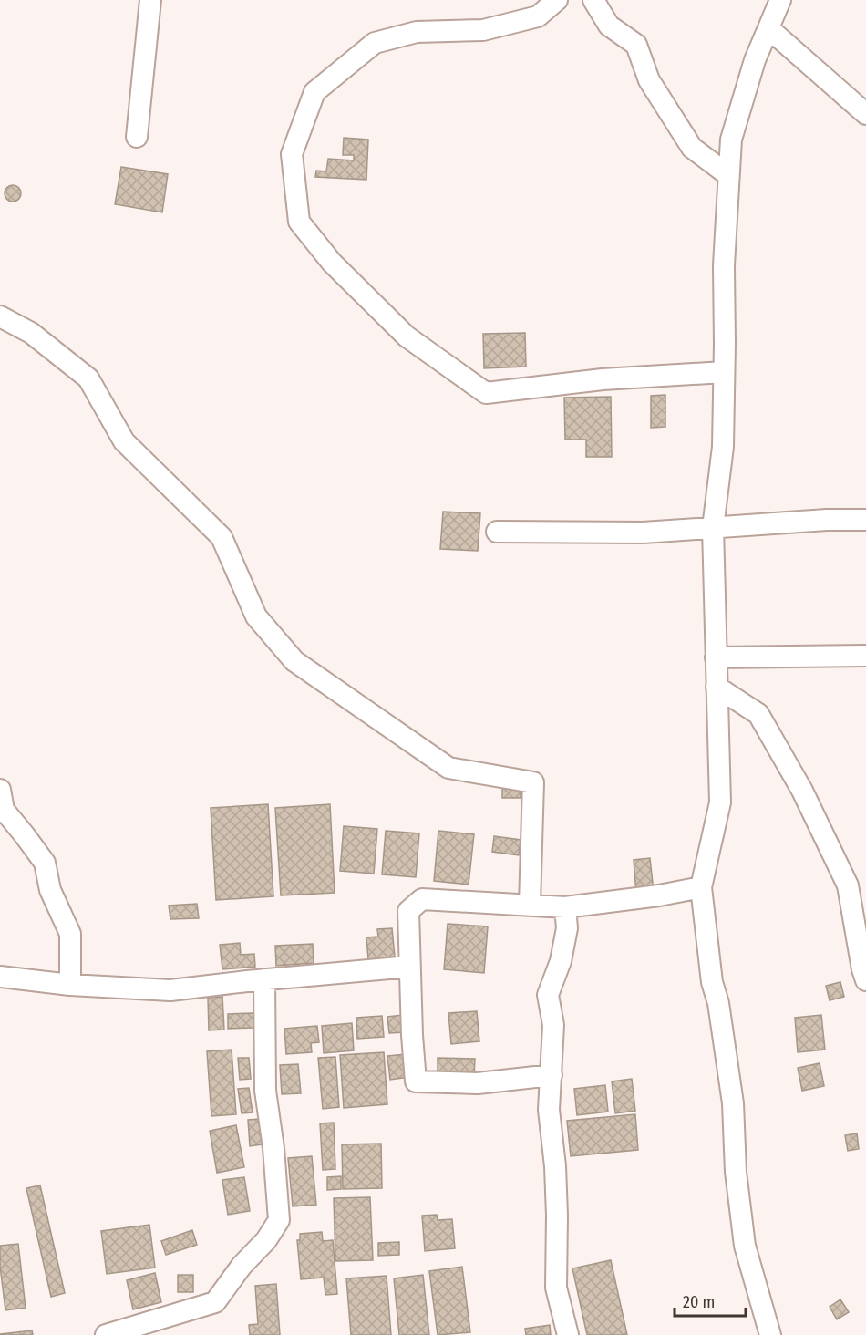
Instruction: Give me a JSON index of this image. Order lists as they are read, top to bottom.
{
  "scale_bar": "20 m"
}
